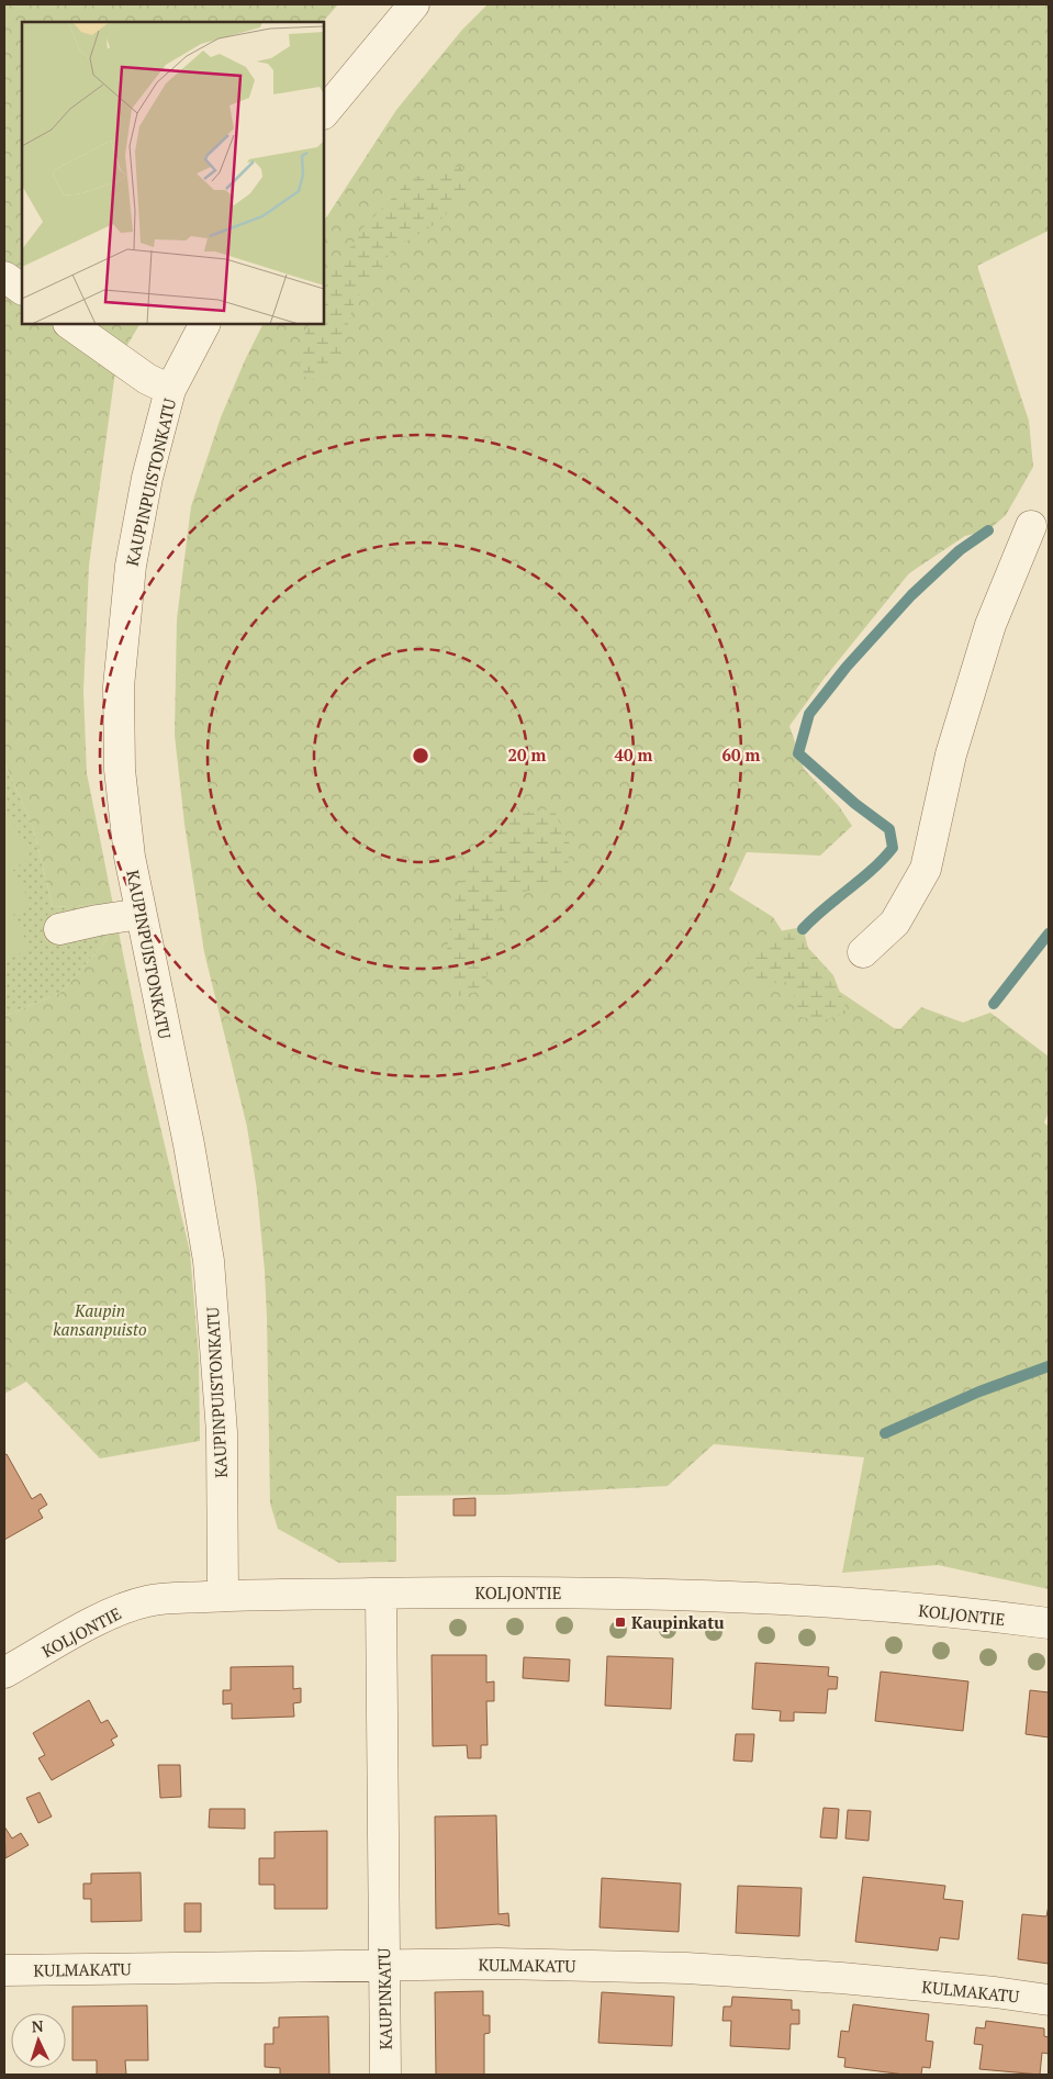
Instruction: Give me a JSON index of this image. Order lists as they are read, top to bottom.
{
  "streets": {
    "street": [
      "KAUPINPUISTONKATU",
      "KOLJONTIE",
      "KULMAKATU",
      "KAUPINKATU"
    ]
  },
  "crossings": [
    ["KAUPINPUISTONKATU", "KOLJONTIE"],
    ["KOLJONTIE", "KAUPINKATU"],
    ["KULMAKATU", "KAUPINKATU"]
  ],
  "parks": ["Kaupin kansanpuisto"],
  "places": {
    "transit": ["Kaupinkatu"]
  },
  "north": "top",
  "rings": ["20 m", "40 m", "60 m"]
}
